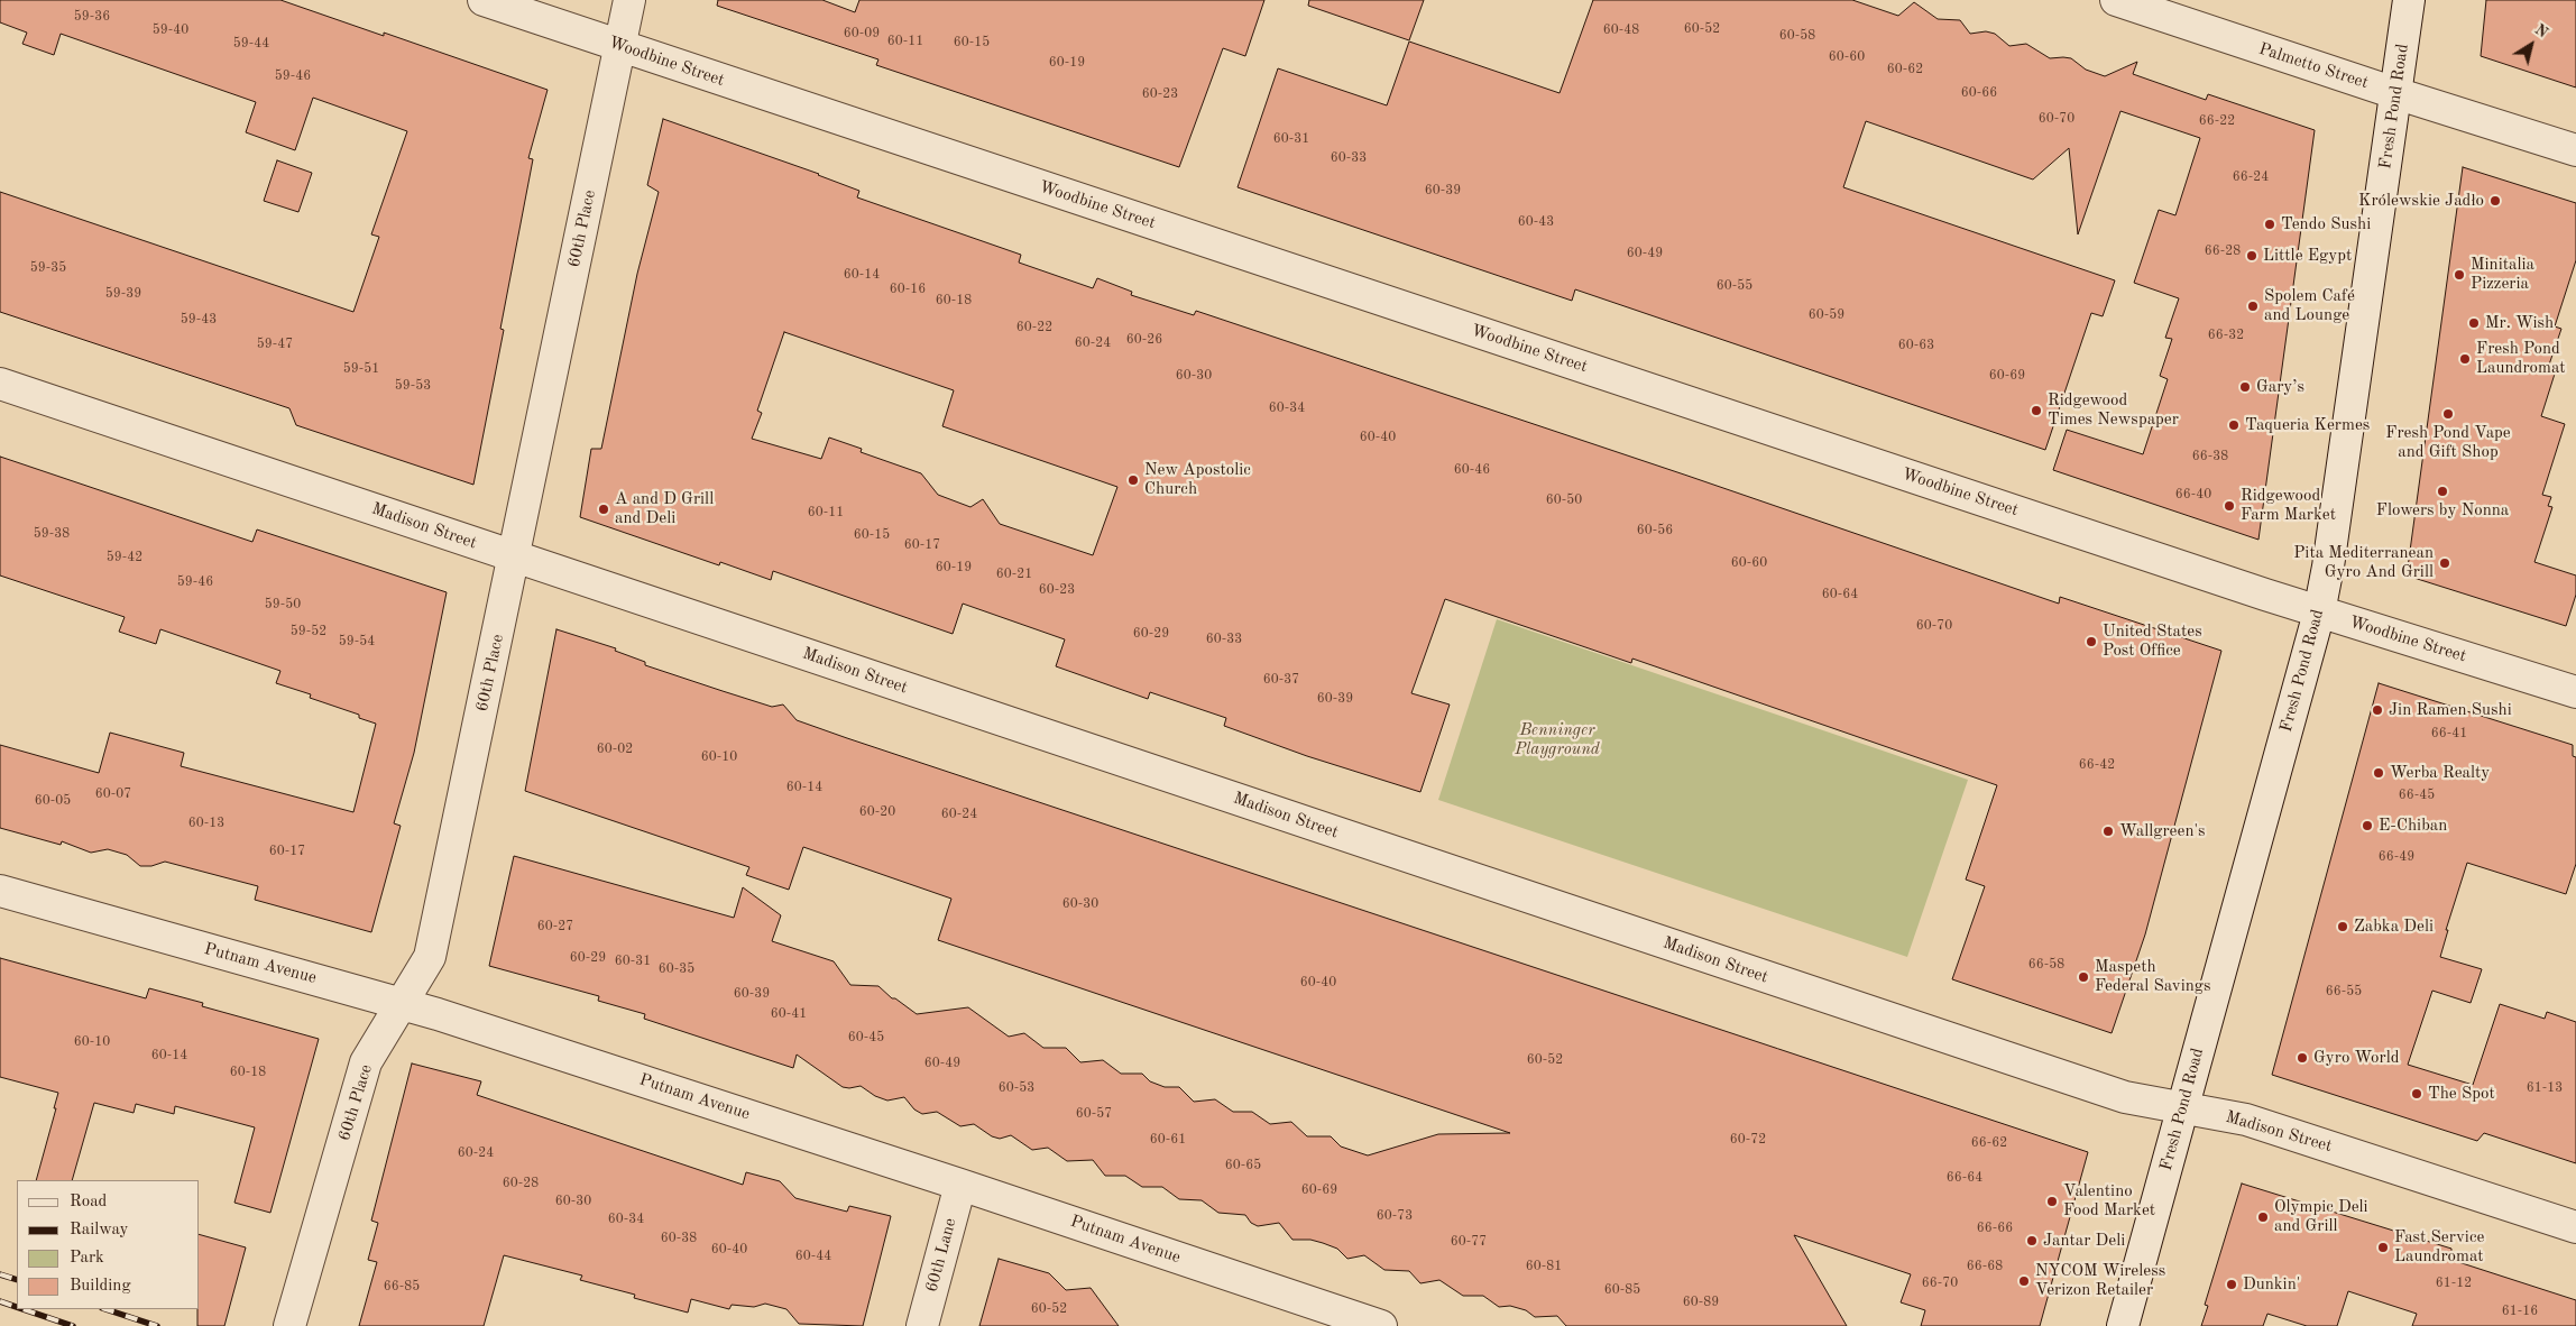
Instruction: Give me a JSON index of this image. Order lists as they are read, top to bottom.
{
  "streets": {
    "street": [
      "Woodbine Street",
      "Palmetto Street",
      "Fresh Pond Road",
      "60th Place",
      "Madison Street",
      "Putnam Avenue",
      "60th Lane"
    ]
  },
  "crossings": [
    ["Woodbine Street", "Fresh Pond Road"],
    ["Woodbine Street", "60th Place"],
    ["Palmetto Street", "Fresh Pond Road"],
    ["Fresh Pond Road", "Madison Street"],
    ["60th Place", "Madison Street"],
    ["60th Place", "Putnam Avenue"],
    ["Putnam Avenue", "60th Lane"]
  ],
  "parks": ["Benninger Playground"],
  "places": [
    "Królewskie Jadło",
    "Tendo Sushi",
    "Little Egypt",
    "Minitalia Pizzeria",
    "Spolem Café and Lounge",
    "Mr. Wish",
    "Fresh Pond Laundromat",
    "Gary’s",
    "Ridgewood Times Newspaper",
    "Fresh Pond Vape and Gift Shop",
    "Taqueria Kermes",
    "New Apostolic Church",
    "Flowers by Nonna",
    "Ridgewood Farm Market",
    "A and D Grill and Deli",
    "Pita Mediterranean Gyro And Grill",
    "United States Post Office",
    "Jin Ramen Sushi",
    "Werba Realty",
    "E-Chiban",
    "Wallgreen's",
    "Zabka Deli",
    "Maspeth Federal Savings",
    "Gyro World",
    "The Spot",
    "Valentino Food Market",
    "Olympic Deli and Grill",
    "Jantar Deli",
    "Fast Service Laundromat",
    "NYCOM Wireless Verizon Retailer",
    "Dunkin'"
  ],
  "house_numbers": [
    "59-36",
    "60-52",
    "59-40",
    "60-48",
    "60-09",
    "60-58",
    "60-11",
    "60-15",
    "59-44",
    "60-60",
    "60-19",
    "60-62",
    "59-46",
    "60-66",
    "60-23",
    "60-70",
    "66-22",
    "60-31",
    "60-33",
    "66-24",
    "60-39",
    "60-43",
    "66-28",
    "60-49",
    "59-35",
    "60-14",
    "60-55",
    "60-16",
    "59-39",
    "60-18",
    "60-59",
    "59-43",
    "60-22",
    "66-32",
    "60-26",
    "60-24",
    "59-47",
    "60-63",
    "59-51",
    "60-30",
    "60-69",
    "59-53",
    "60-34",
    "60-40",
    "66-38",
    "60-46",
    "66-40",
    "60-50",
    "60-11",
    "60-56",
    "59-38",
    "60-15",
    "60-17",
    "59-42",
    "60-60",
    "60-19",
    "60-21",
    "59-46",
    "60-23",
    "60-64",
    "59-50",
    "60-70",
    "59-52",
    "60-29",
    "60-33",
    "59-54",
    "60-37",
    "60-39",
    "66-41",
    "60-02",
    "60-10",
    "66-42",
    "60-14",
    "60-07",
    "66-45",
    "60-05",
    "60-20",
    "60-24",
    "60-13",
    "60-17",
    "66-49",
    "60-30",
    "60-27",
    "60-29",
    "60-31",
    "66-58",
    "60-35",
    "60-40",
    "66-55",
    "60-39",
    "60-41",
    "60-45",
    "60-10",
    "60-14",
    "60-52",
    "60-49",
    "60-18",
    "60-53",
    "61-13",
    "60-57",
    "60-61",
    "60-72",
    "66-62",
    "60-24",
    "60-65",
    "66-64",
    "60-28",
    "60-69",
    "60-30",
    "60-73",
    "60-34",
    "66-66",
    "60-38",
    "60-77",
    "60-40",
    "60-44",
    "60-81",
    "66-68",
    "66-70",
    "61-12",
    "66-85",
    "60-85",
    "60-89",
    "60-52",
    "61-16"
  ],
  "legend": [
    "Road",
    "Railway",
    "Park",
    "Building"
  ],
  "north": "top right"
}
